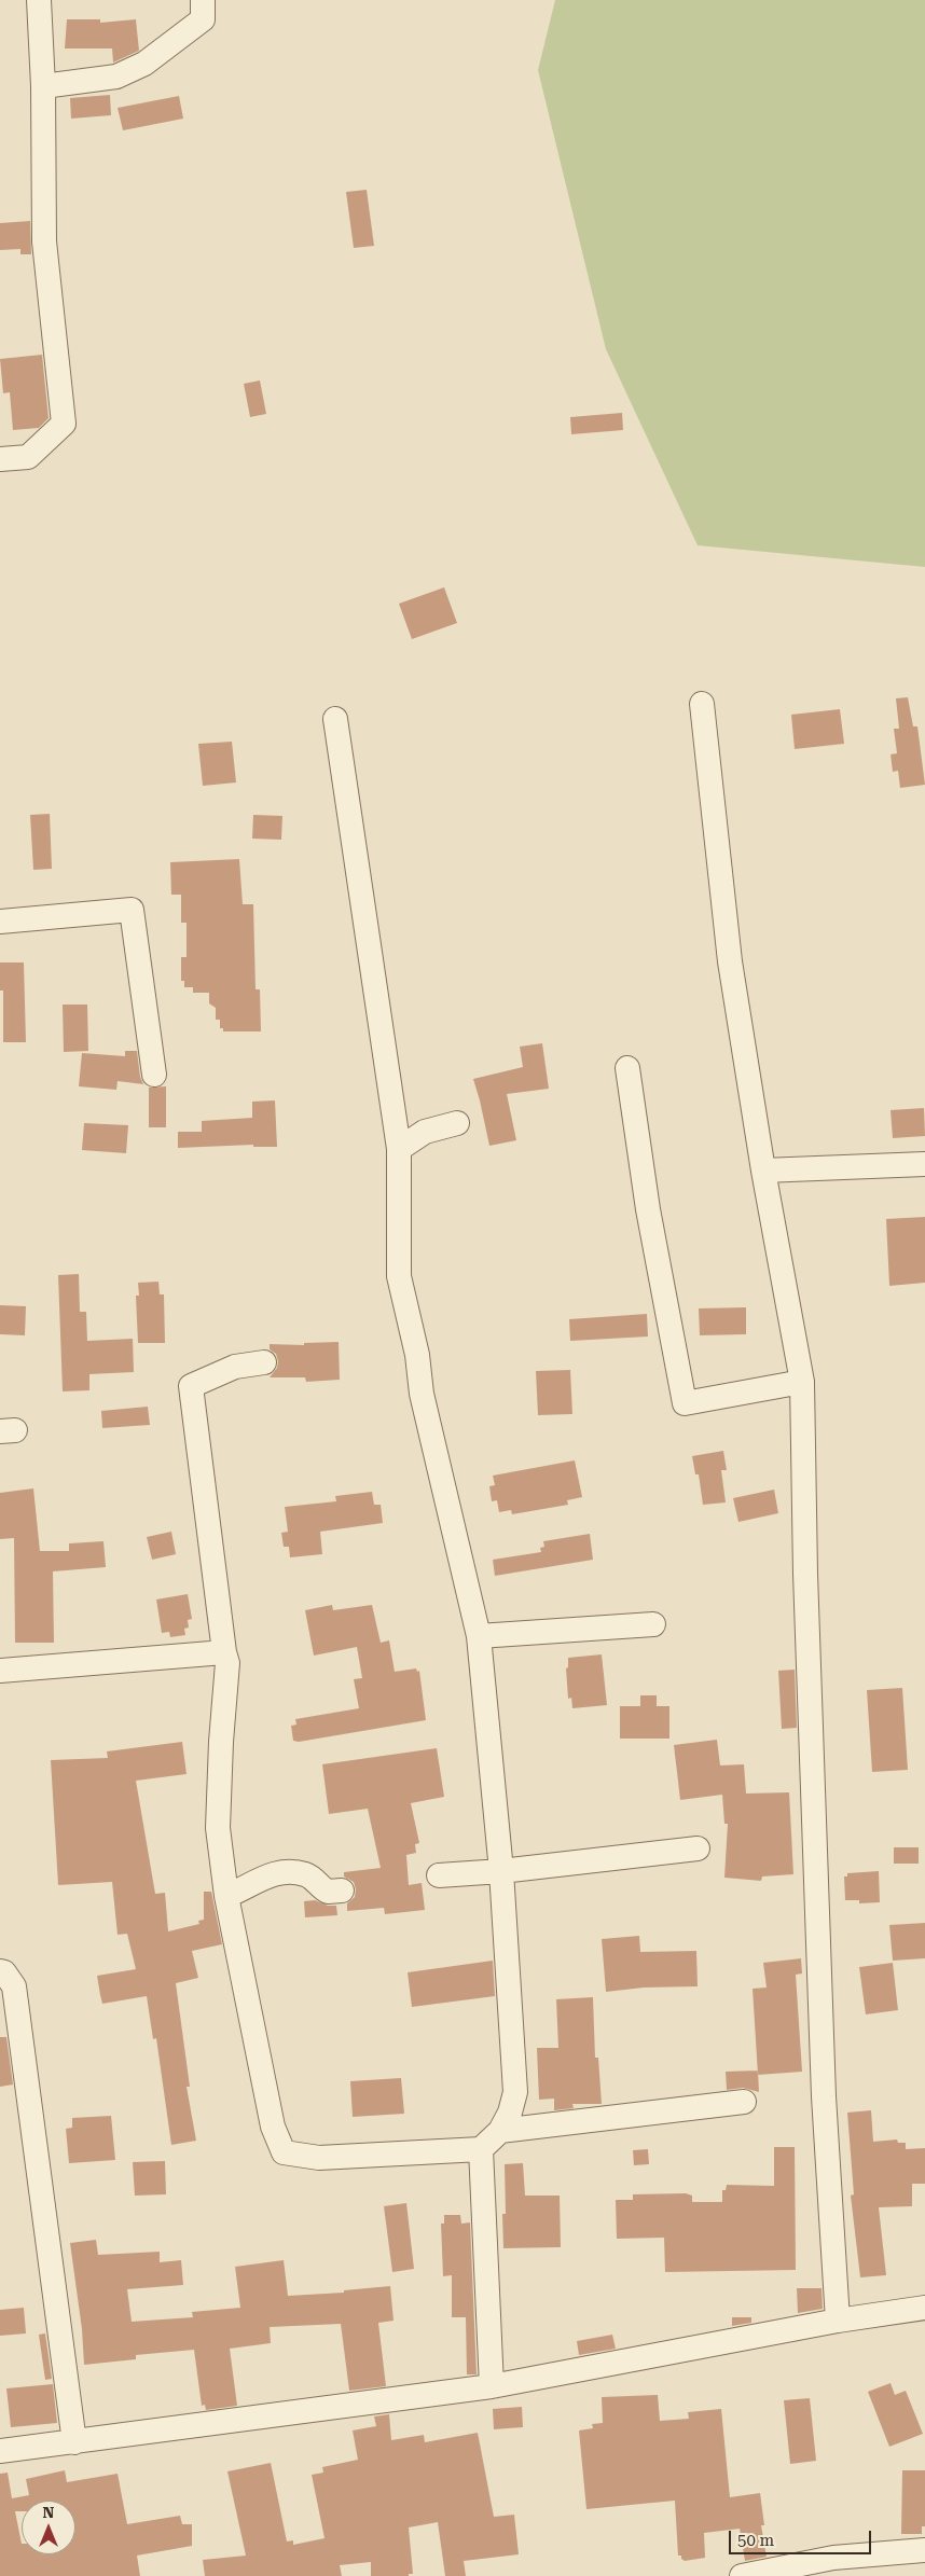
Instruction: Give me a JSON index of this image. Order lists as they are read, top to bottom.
{
  "scale_bar": "50 m",
  "north": "top"
}
